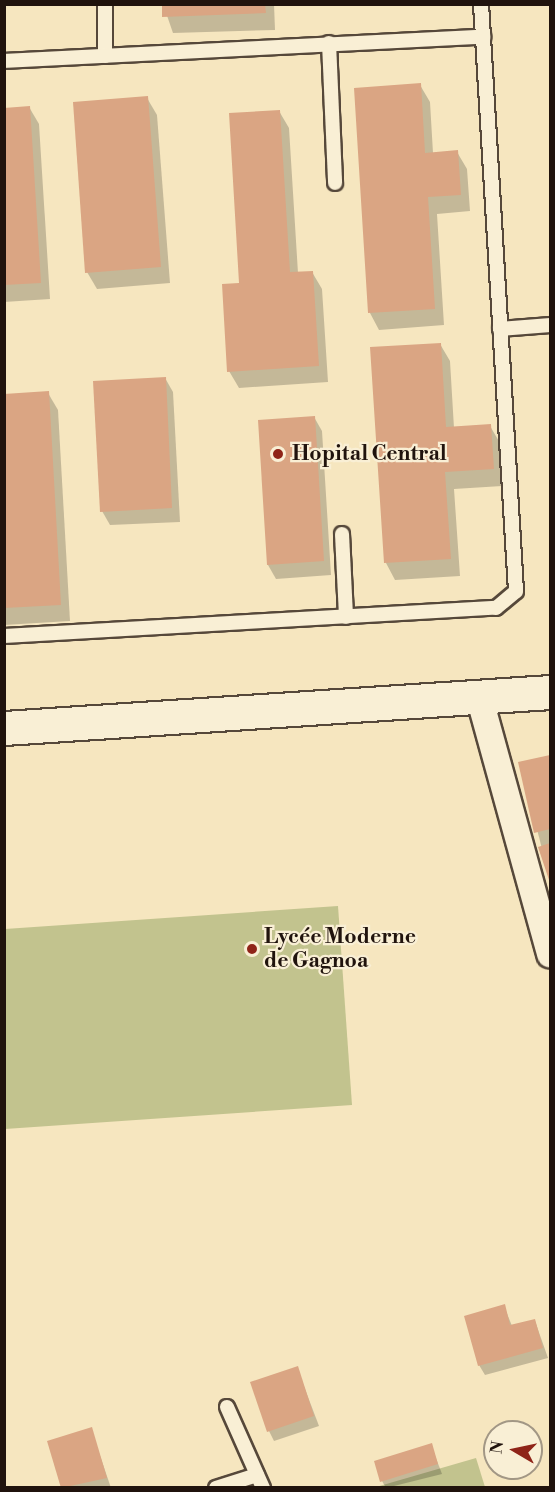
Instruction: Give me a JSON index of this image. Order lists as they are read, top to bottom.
{
  "places": ["Hopital Central", "Lycée Moderne de Gagnoa"],
  "north": "left"
}
